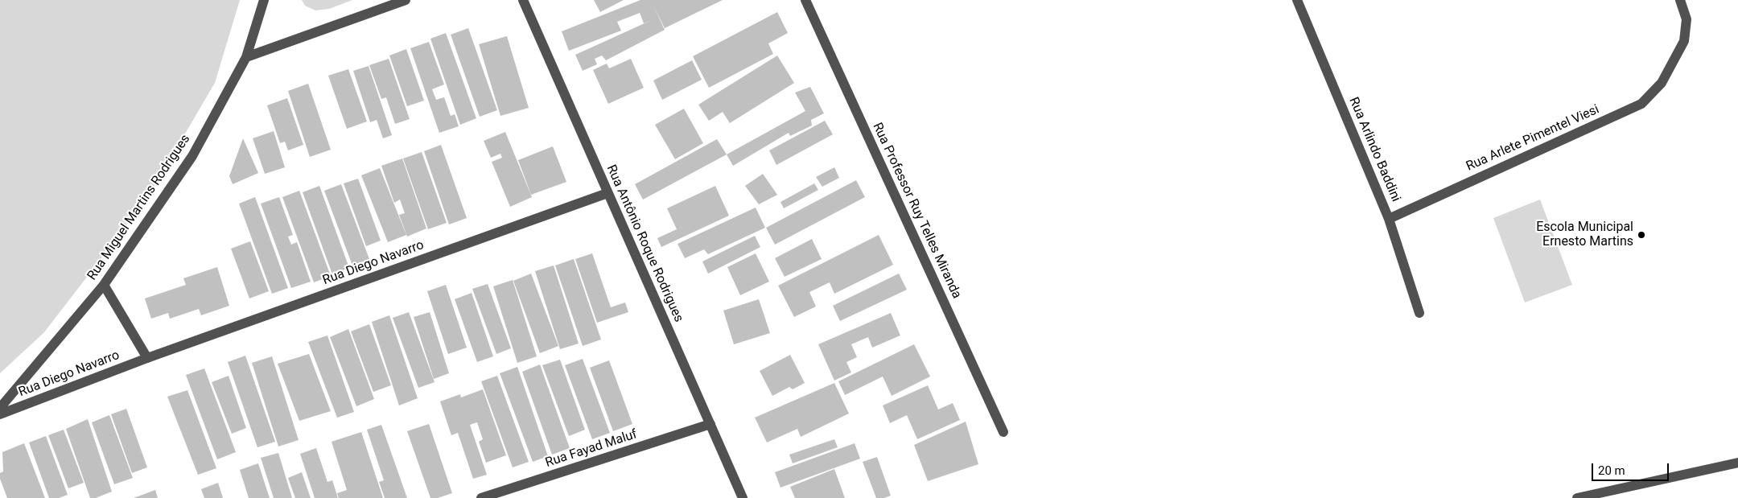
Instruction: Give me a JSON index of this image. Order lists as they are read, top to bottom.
{
  "streets": {
    "street": [
      "Rua Arlete Pimentel Viesi",
      "Rua Arlindo Baddini",
      "Rua Miguel Martins Rodrigues",
      "Rua Professor Ruy Telles Miranda",
      "Rua Antônio Roque Rodrigues",
      "Rua Diego Navarro",
      "Rua Fayad Maluf"
    ]
  },
  "crossings": [
    ["Rua Arlete Pimentel Viesi", "Rua Arlindo Baddini"],
    ["Rua Antônio Roque Rodrigues", "Rua Diego Navarro"],
    ["Rua Antônio Roque Rodrigues", "Rua Fayad Maluf"]
  ],
  "places": ["Escola Municipal Ernesto Martins"],
  "scale_bar": "20 m"
}
